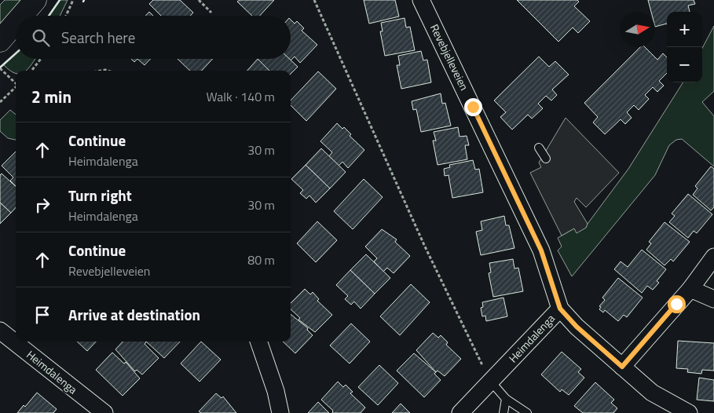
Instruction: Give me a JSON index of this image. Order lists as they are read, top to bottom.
{
  "streets": {
    "street": ["Revebjelleveien", "Heimdalenga"]
  },
  "crossings": [
    ["Revebjelleveien", "Heimdalenga"]
  ],
  "north": "right",
  "page": {
    "map_buttons": ["+", "−"],
    "search": "Search here",
    "heading": ["2 min", "Walk · 140 m"],
    "list": [
      ["Continue", "Heimdalenga", "30 m"],
      ["Turn right", "Heimdalenga", "30 m"],
      ["Continue", "Revebjelleveien", "80 m"],
      "Arrive at destination"
    ]
  }
}
